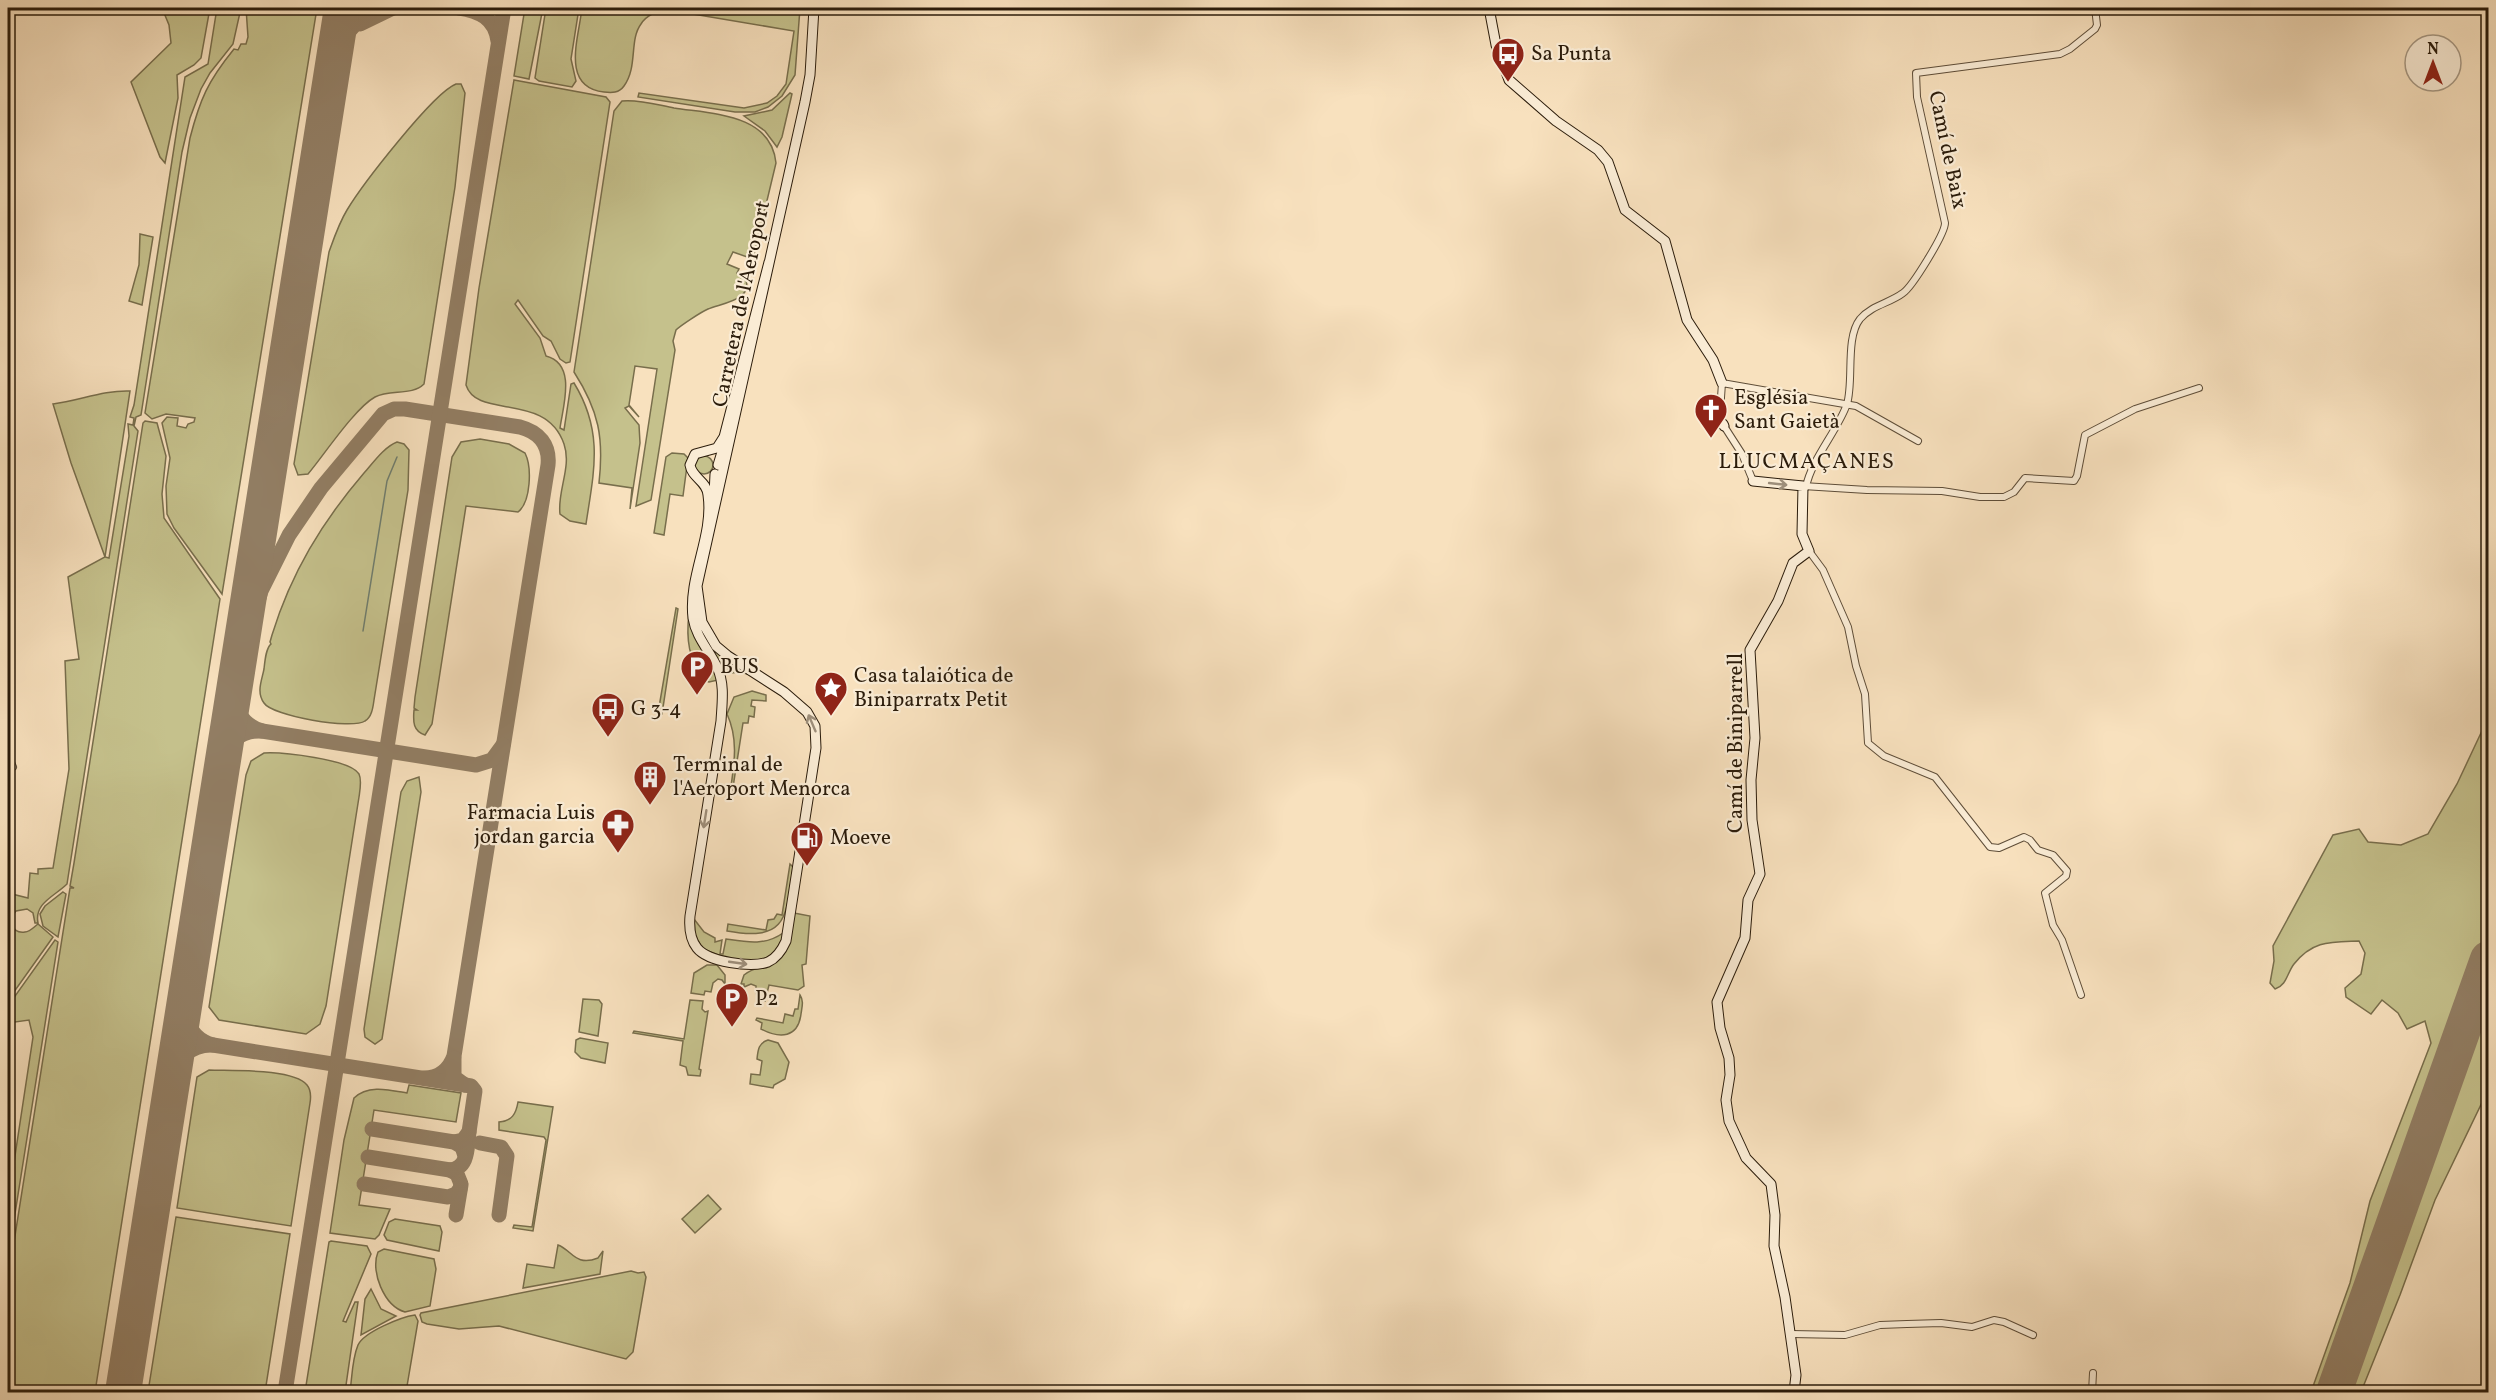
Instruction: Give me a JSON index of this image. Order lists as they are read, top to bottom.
{
  "streets": {
    "main road": ["Carretera de l'Aeroport", "Camí de Biniparrell"],
    "street": ["Camí de Baix"]
  },
  "districts": ["LLUCMAÇANES"],
  "places": {
    "bus stop": ["Sa Punta", "G 3-4"],
    "church": ["Església Sant Gaietà"],
    "parking": ["BUS", "P2"],
    "place": ["Casa talaiótica de Biniparratx Petit"],
    "building": ["Terminal de l'Aeroport Menorca"],
    "pharmacy": ["Farmacia Luis jordan garcia"],
    "fuel station": ["Moeve"]
  },
  "north": "top"
}
